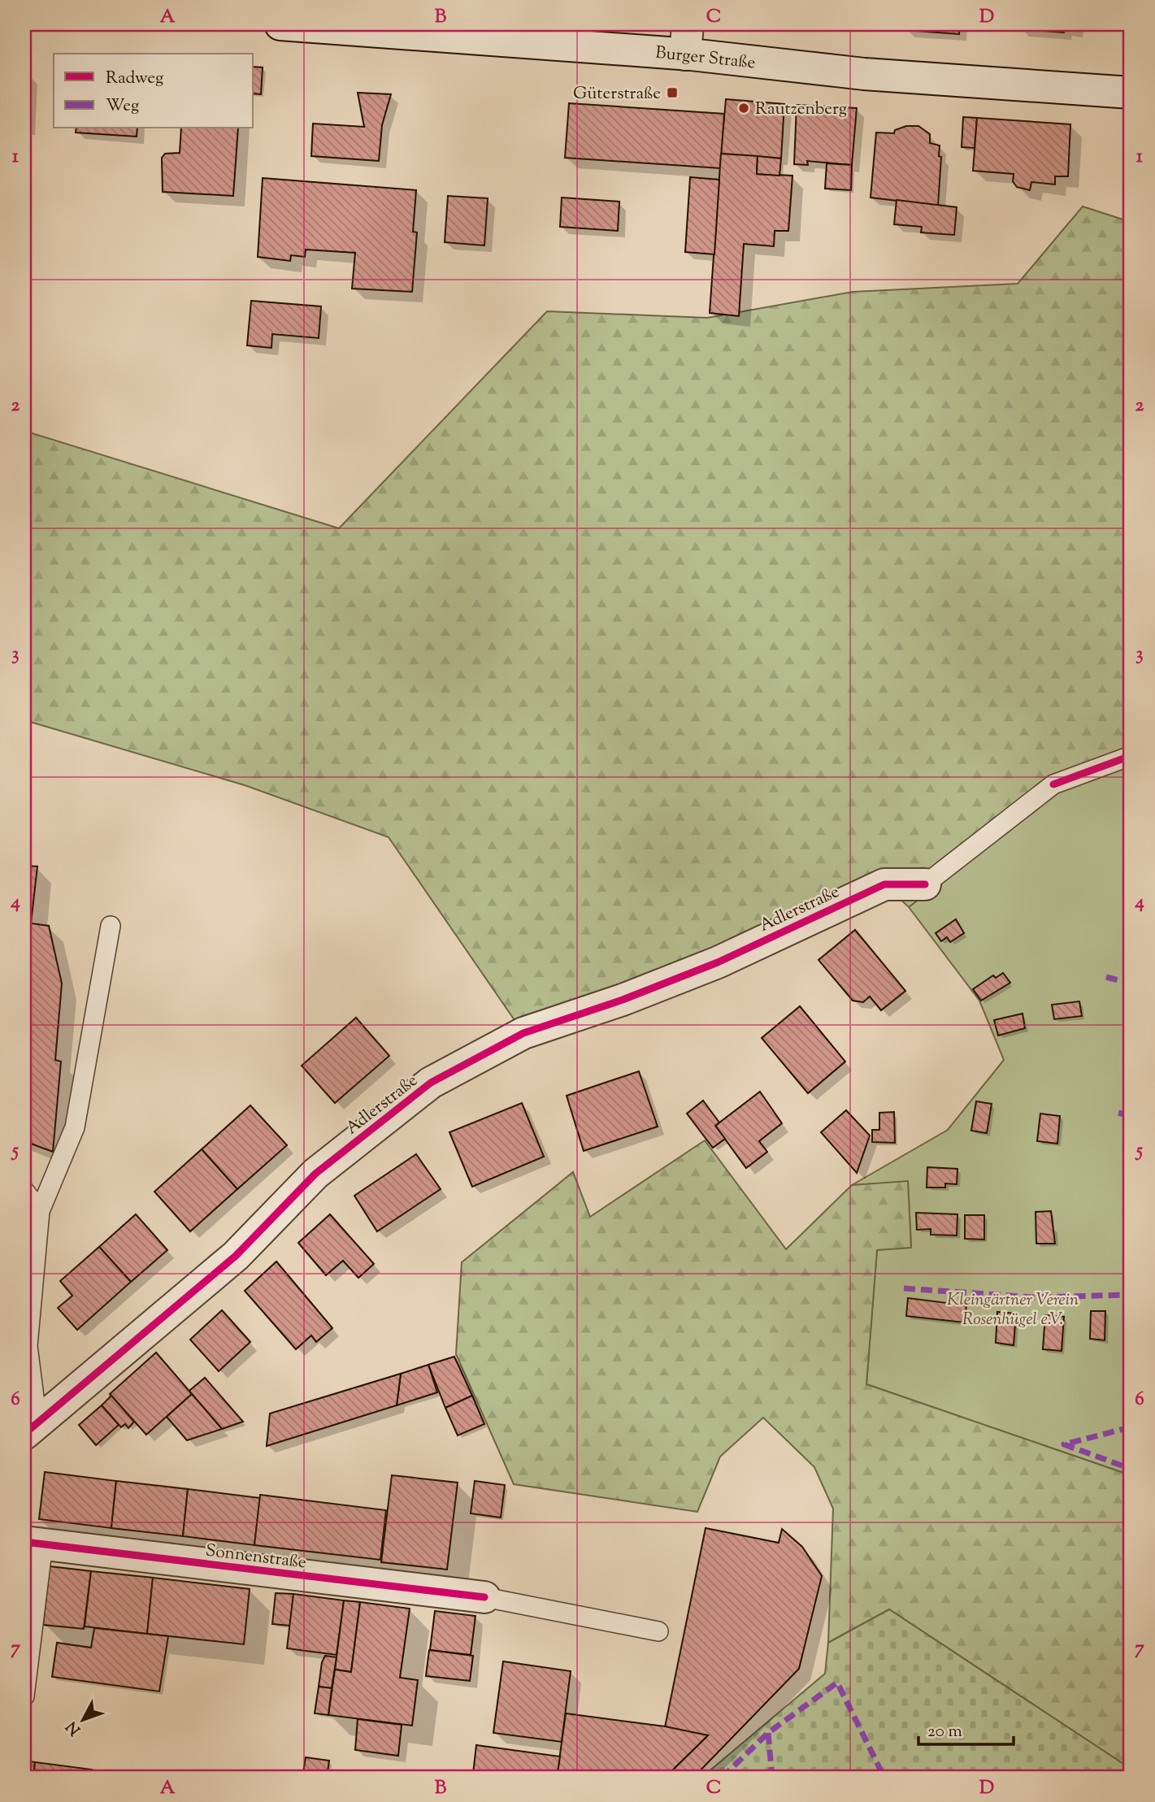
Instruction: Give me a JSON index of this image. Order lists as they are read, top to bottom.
{
  "streets": {
    "street": ["Burger Straße", "Adlerstraße", "Sonnenstraße"]
  },
  "parks": ["Kleingärtner Verein Rosenhügel e.V."],
  "places": {
    "transit": ["Güterstraße"],
    "other": ["Rautzenberg"]
  },
  "legend": ["Radweg", "Weg"],
  "scale_bar": "20 m",
  "north": "bottom left",
  "grid": {
    "columns": [
      "A",
      "B",
      "C",
      "D"
    ],
    "rows": [
      "1",
      "2",
      "3",
      "4",
      "5",
      "6",
      "7"
    ]
  }
}
